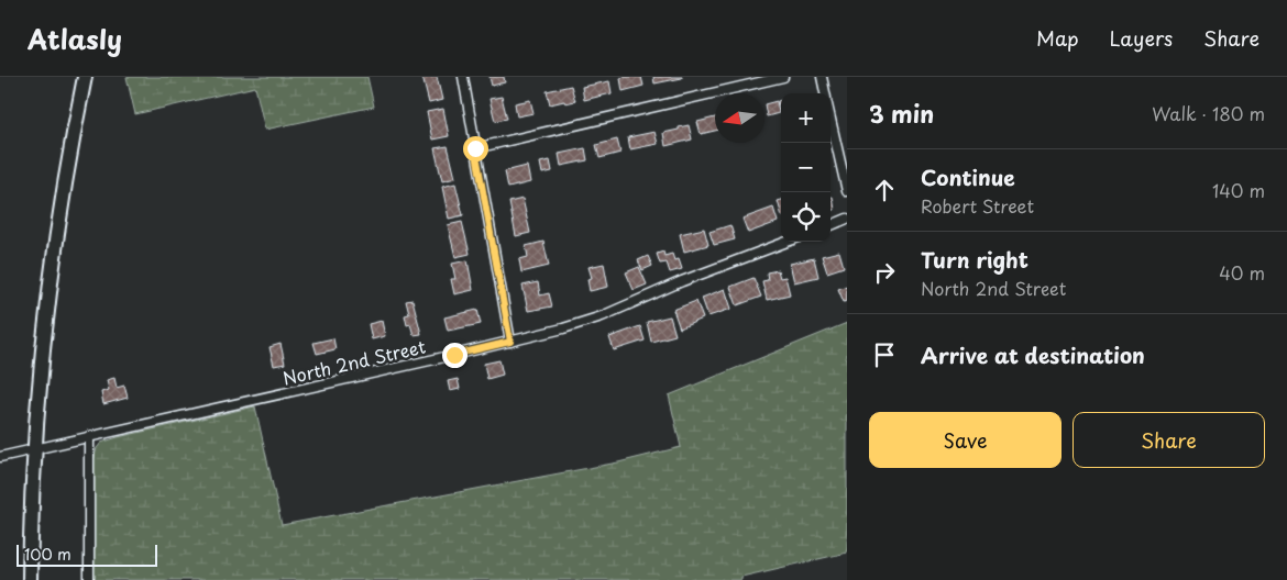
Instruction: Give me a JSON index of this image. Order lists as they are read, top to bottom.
{
  "streets": {
    "street": ["North 2nd Street"]
  },
  "scale_bar": "100 m",
  "north": "left",
  "page": {
    "header": "Atlasly",
    "nav": ["Map", "Layers", "Share"],
    "heading": ["3 min", "Walk · 180 m"],
    "map_buttons": ["+", "−"],
    "list": [
      ["Continue", "Robert Street", "140 m"],
      ["Turn right", "North 2nd Street", "40 m"],
      "Arrive at destination"
    ],
    "buttons": ["Save", "Share"],
    "scale": "100 m"
  }
}
